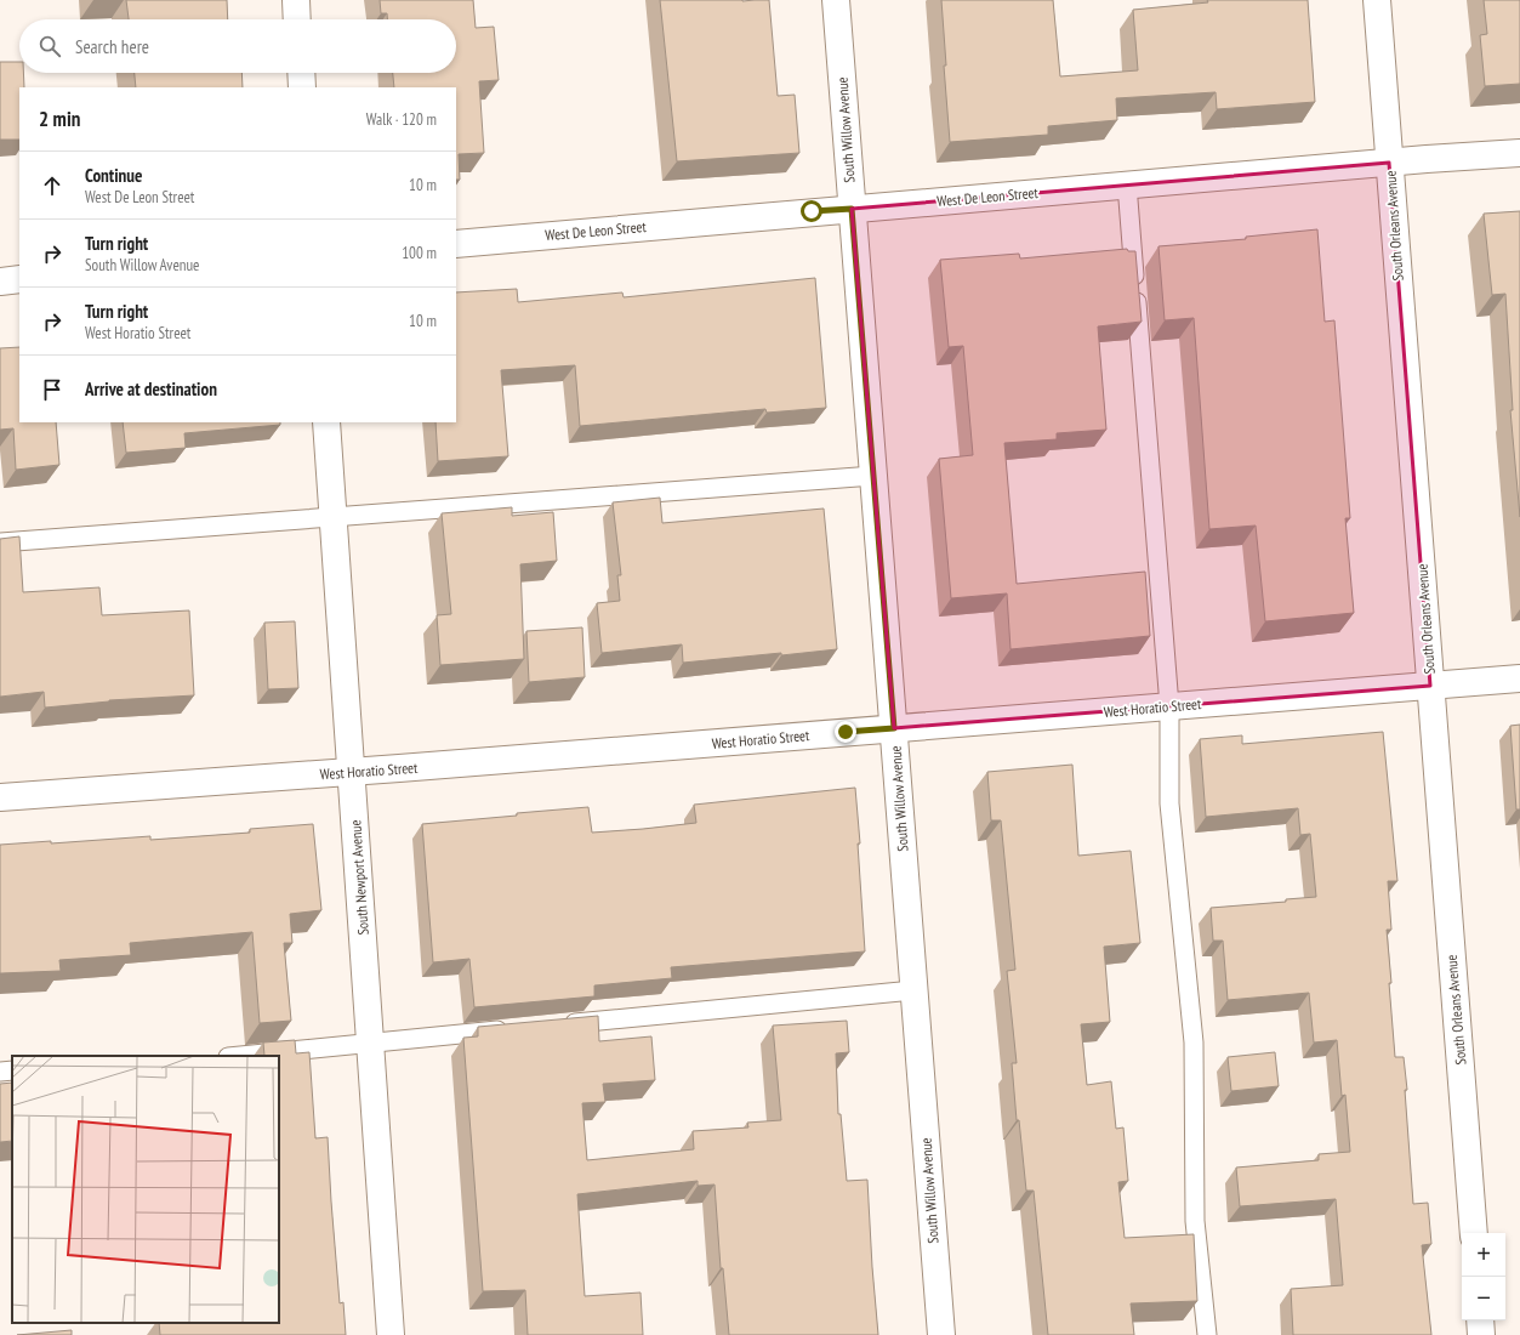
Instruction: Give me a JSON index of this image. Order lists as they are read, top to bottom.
{
  "streets": {
    "street": [
      "South Willow Avenue",
      "West De Leon Street",
      "South Orleans Avenue",
      "West Horatio Street",
      "South Newport Avenue"
    ]
  },
  "crossings": [
    ["South Willow Avenue", "West De Leon Street"],
    ["South Willow Avenue", "West Horatio Street"],
    ["West De Leon Street", "South Orleans Avenue"],
    ["South Orleans Avenue", "West Horatio Street"],
    ["West Horatio Street", "South Newport Avenue"]
  ],
  "page": {
    "search": "Search here",
    "heading": ["2 min", "Walk · 120 m"],
    "list": [
      ["Continue", "West De Leon Street", "10 m"],
      ["Turn right", "South Willow Avenue", "100 m"],
      ["Turn right", "West Horatio Street", "10 m"],
      "Arrive at destination"
    ],
    "map_buttons": ["+", "−"]
  }
}
